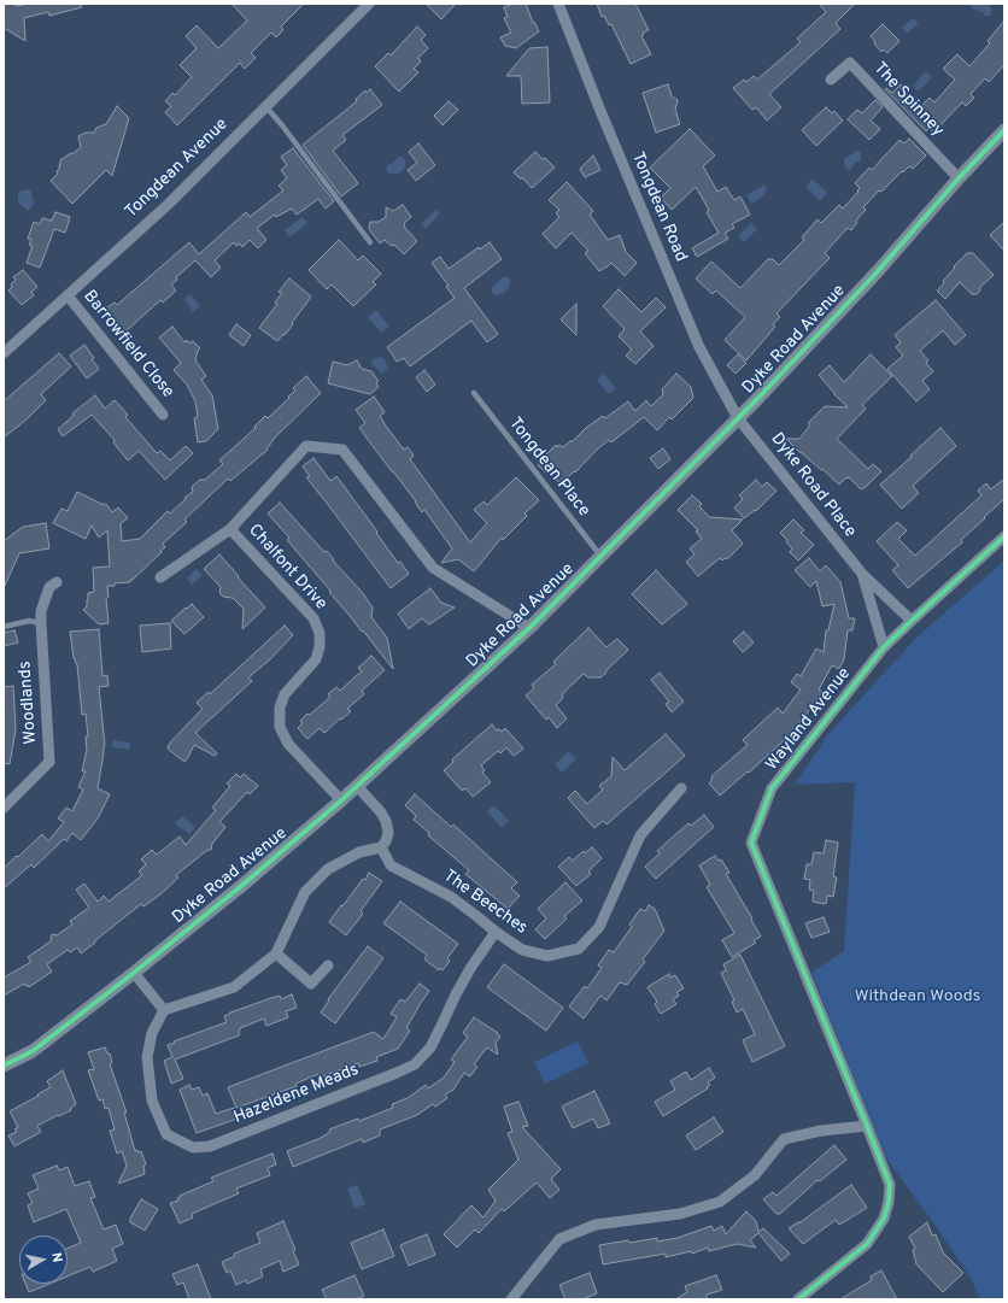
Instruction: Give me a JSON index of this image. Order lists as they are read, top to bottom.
{
  "streets": {
    "street": [
      "The Spinney",
      "Tongdean Avenue",
      "Tongdean Road",
      "Dyke Road Avenue",
      "Barrowfield Close",
      "Dyke Road Place",
      "Chalfont Drive",
      "Woodlands",
      "Wayland Avenue",
      "The Beeches",
      "Hazeldene Meads"
    ],
    "lane": ["Tongdean Place"]
  },
  "crossings": [
    ["The Spinney", "Dyke Road Avenue"],
    ["Tongdean Avenue", "Barrowfield Close"],
    ["Tongdean Road", "Dyke Road Avenue"],
    ["Tongdean Road", "Dyke Road Place"],
    ["Dyke Road Avenue", "Tongdean Place"],
    ["Dyke Road Avenue", "Dyke Road Place"],
    ["Dyke Road Avenue", "Chalfont Drive"],
    ["The Beeches", "Hazeldene Meads"]
  ],
  "parks": ["Withdean Woods"],
  "north": "right"
}
